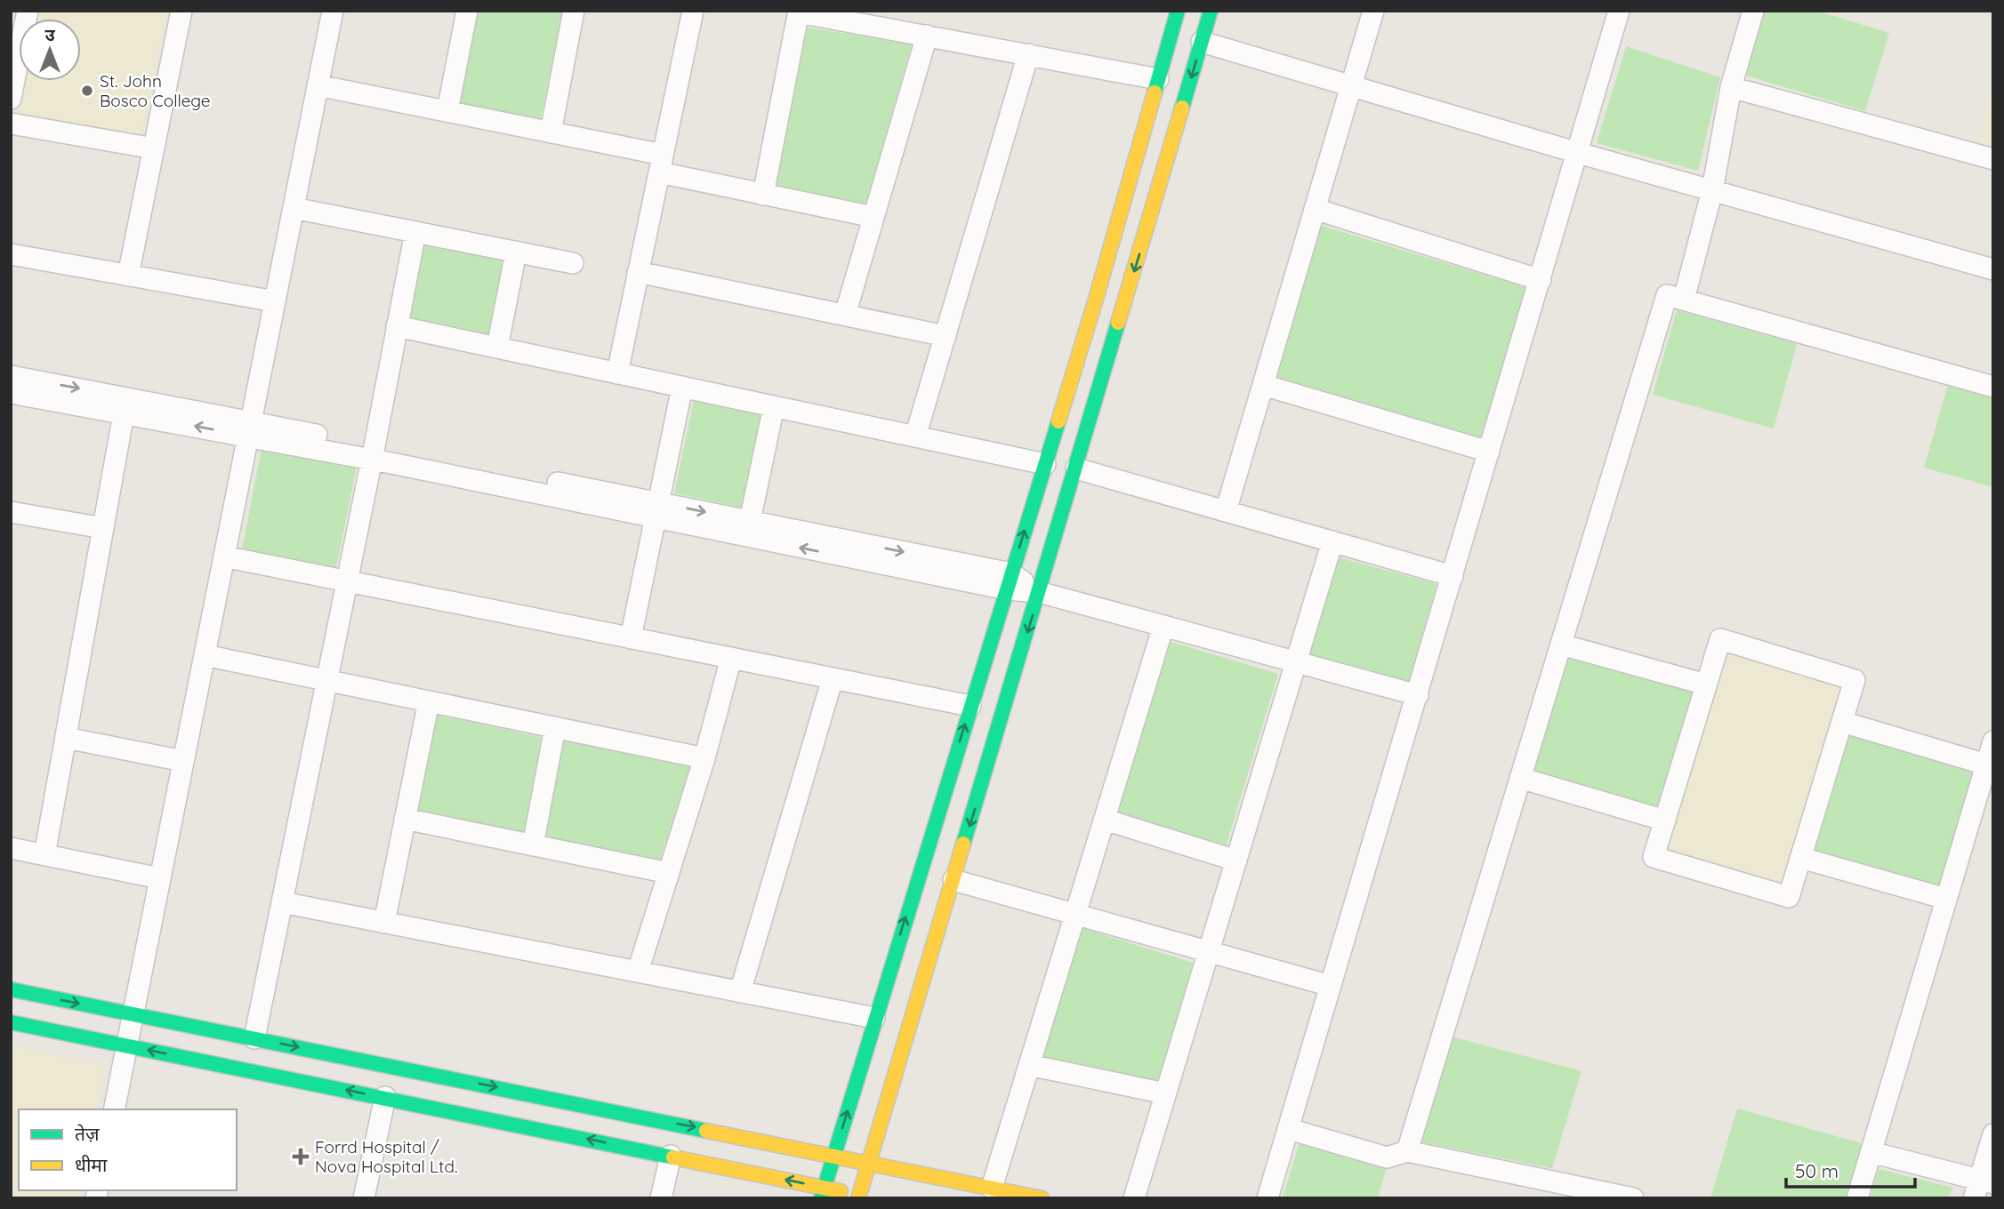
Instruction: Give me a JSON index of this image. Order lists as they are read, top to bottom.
{
  "places": {
    "other": ["St. John Bosco College"],
    "health": ["Forrd Hospital / Nova Hospital Ltd."]
  },
  "legend": ["तेज़", "धीमा"],
  "scale_bar": "50 m",
  "north": "top"
}
